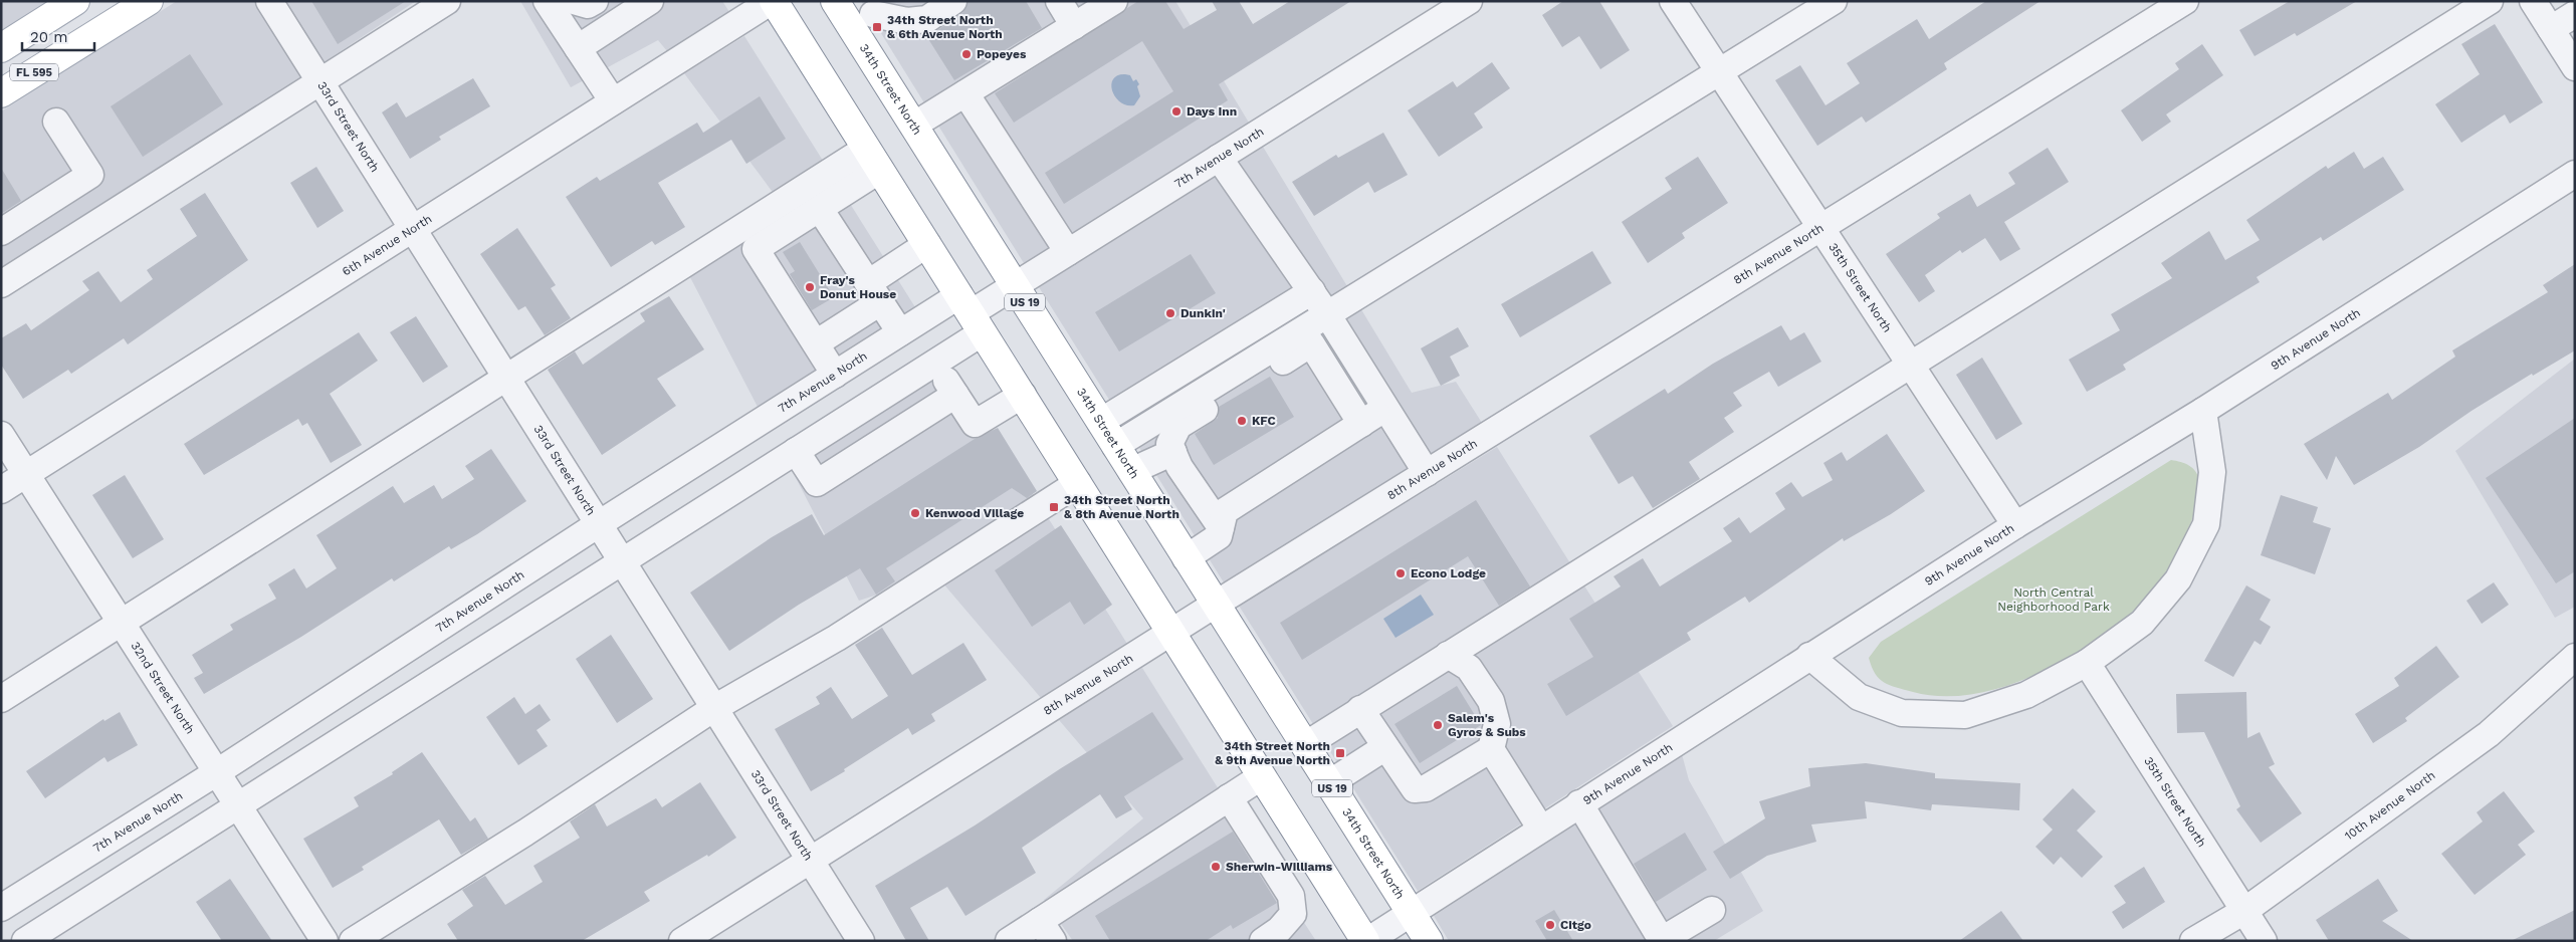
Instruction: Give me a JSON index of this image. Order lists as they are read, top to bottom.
{
  "streets": {
    "main road": ["FL 595", "34th Street North", "US 19"],
    "street": [
      "33rd Street North",
      "7th Avenue North",
      "6th Avenue North",
      "8th Avenue North",
      "35th Street North",
      "9th Avenue North",
      "32nd Street North",
      "10th Avenue North"
    ]
  },
  "crossings": [
    ["34th Street North", "7th Avenue North"],
    ["34th Street North", "8th Avenue North"],
    ["34th Street North", "9th Avenue North"],
    ["33rd Street North", "7th Avenue North"],
    ["33rd Street North", "6th Avenue North"],
    ["33rd Street North", "8th Avenue North"],
    ["7th Avenue North", "32nd Street North"],
    ["6th Avenue North", "32nd Street North"],
    ["8th Avenue North", "35th Street North"],
    ["35th Street North", "9th Avenue North"],
    ["35th Street North", "10th Avenue North"]
  ],
  "parks": ["North Central Neighborhood Park"],
  "places": {
    "transit": ["34th Street North & 6th Avenue North", "34th Street North & 8th Avenue North", "34th Street North & 9th Avenue North"],
    "other": [
      "Popeyes",
      "Days Inn",
      "Fray's Donut House",
      "Dunkin'",
      "KFC",
      "Kenwood Village",
      "Econo Lodge",
      "Salem's Gyros & Subs",
      "Sherwin-Williams",
      "Citgo"
    ]
  },
  "scale_bar": "20 m"
}
